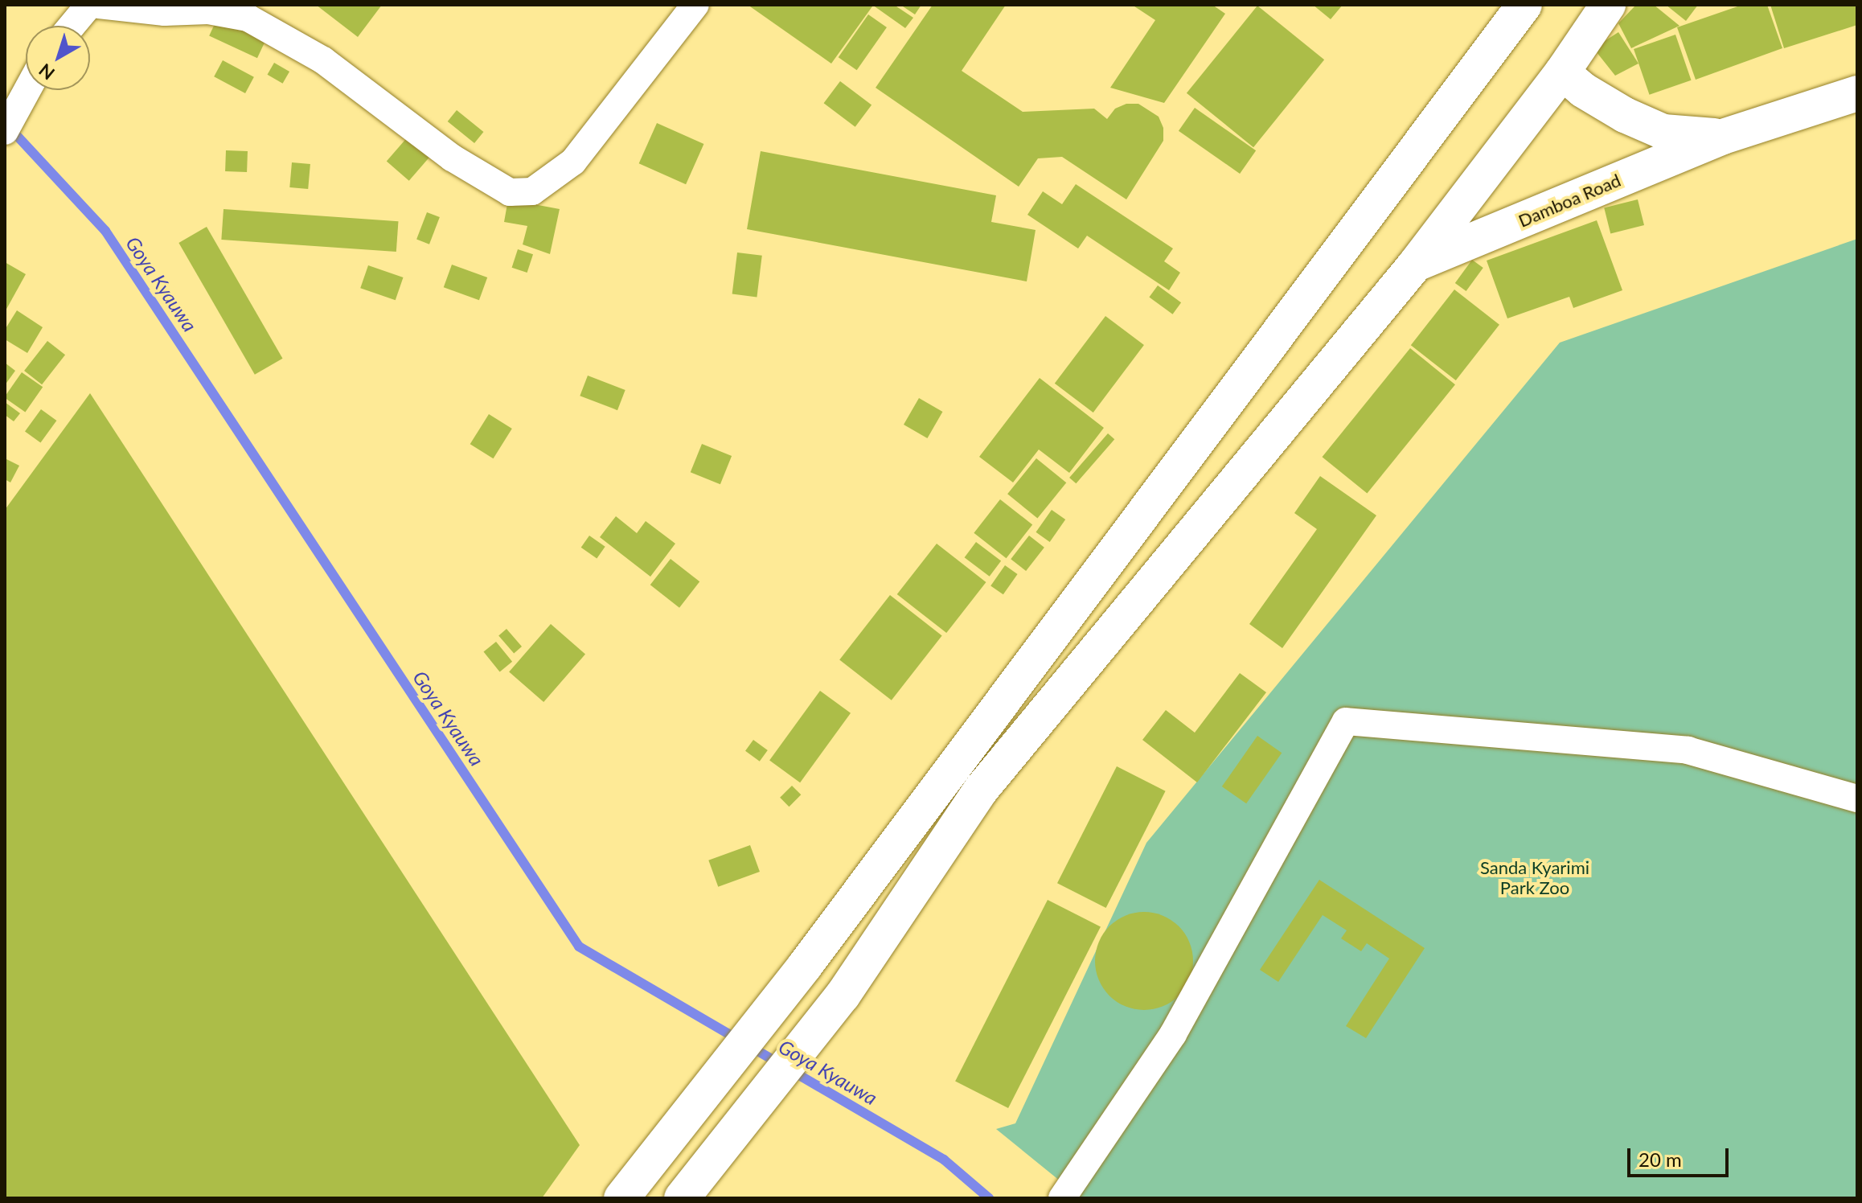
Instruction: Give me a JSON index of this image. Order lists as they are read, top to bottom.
{
  "streets": {
    "main road": ["Damboa Road"]
  },
  "water": ["Goya Kyauwa"],
  "parks": ["Sanda Kyarimi Park Zoo"],
  "scale_bar": "20 m",
  "north": "bottom left"
}
